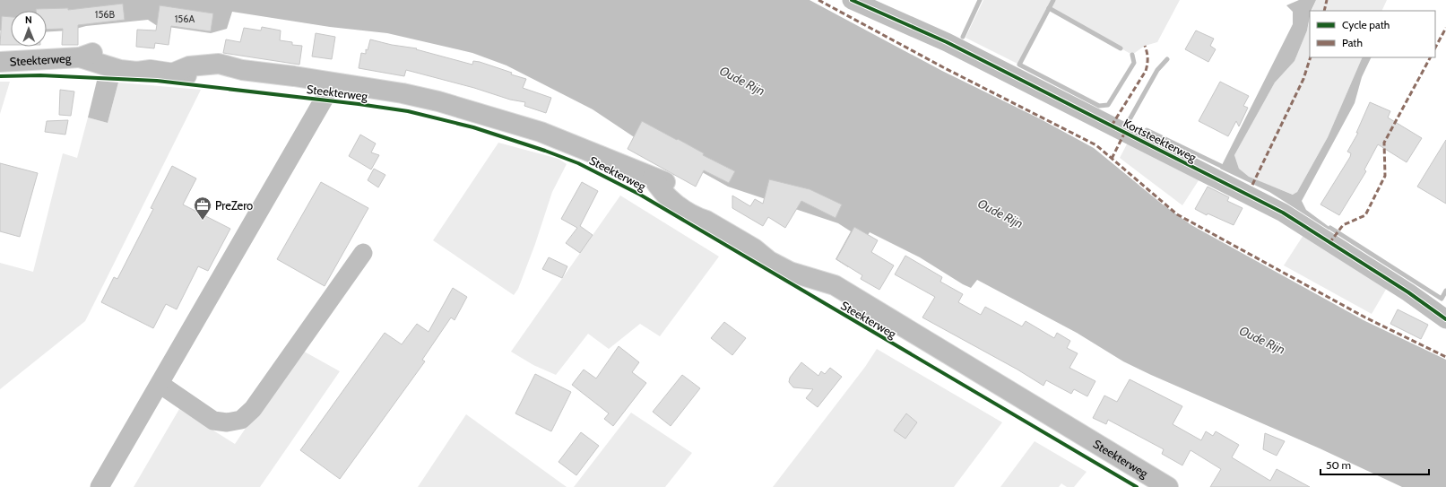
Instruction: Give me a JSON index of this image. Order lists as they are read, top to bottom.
{
  "streets": {
    "main road": ["Steekterweg"],
    "street": ["Kortsteekterweg"]
  },
  "water": ["Oude Rijn"],
  "places": {
    "office": ["PreZero"]
  },
  "house_numbers": ["156B", "156A"],
  "legend": ["Cycle path", "Path"],
  "scale_bar": "50 m",
  "north": "top"
}
